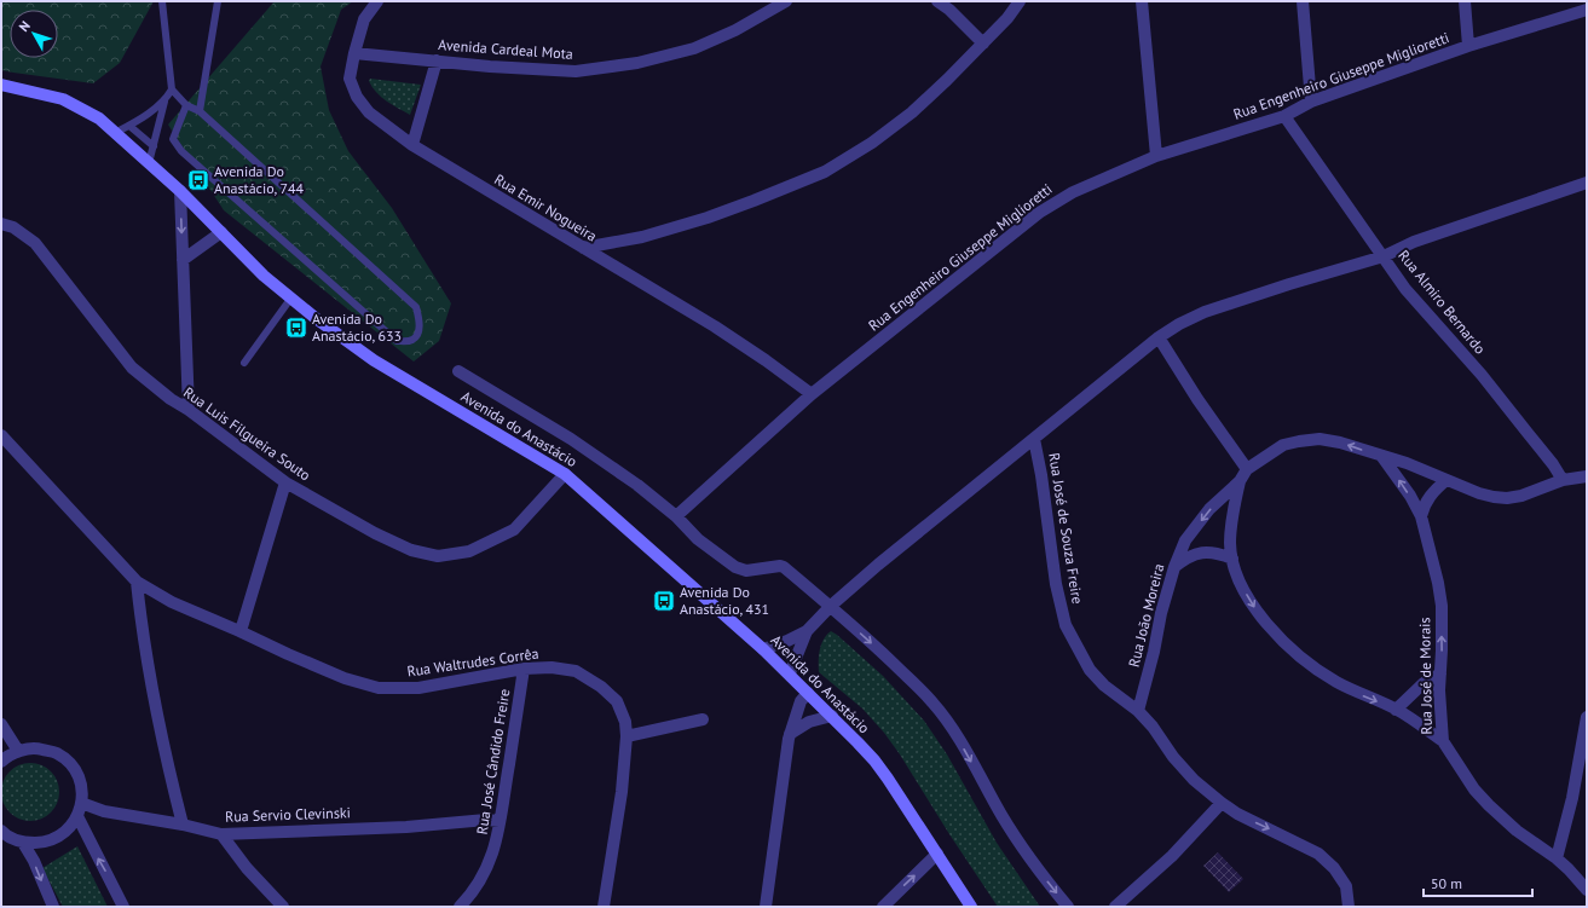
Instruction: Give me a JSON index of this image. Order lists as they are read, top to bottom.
{
  "streets": {
    "main road": ["Avenida do Anastácio"],
    "street": [
      "Avenida Cardeal Mota",
      "Rua Engenheiro Giuseppe Miglioretti",
      "Rua Emir Nogueira",
      "Rua Almiro Bernardo",
      "Rua Luis Filgueira Souto",
      "Rua José de Souza Freire",
      "Rua João Moreira",
      "Rua Waltrudes Corrêa",
      "Rua José de Morais",
      "Rua José Cândido Freire",
      "Rua Servio Clevinski"
    ]
  },
  "crossings": [
    ["Avenida Cardeal Mota", "Rua Emir Nogueira"],
    ["Rua Engenheiro Giuseppe Miglioretti", "Rua Emir Nogueira"],
    ["Rua Engenheiro Giuseppe Miglioretti", "Rua Almiro Bernardo"],
    ["Rua Engenheiro Giuseppe Miglioretti", "Avenida do Anastácio"],
    ["Avenida do Anastácio", "Rua Luis Filgueira Souto"],
    ["Rua José de Souza Freire", "Rua João Moreira"],
    ["Rua Waltrudes Corrêa", "Rua José Cândido Freire"],
    ["Rua José Cândido Freire", "Rua Servio Clevinski"]
  ],
  "one_way": ["Rua João Moreira", "Rua José de Morais"],
  "places": {
    "bus stop": ["Avenida Do Anastácio, 744", "Avenida Do Anastácio, 633", "Avenida Do Anastácio, 431"]
  },
  "scale_bar": "50 m",
  "north": "top left"
}
